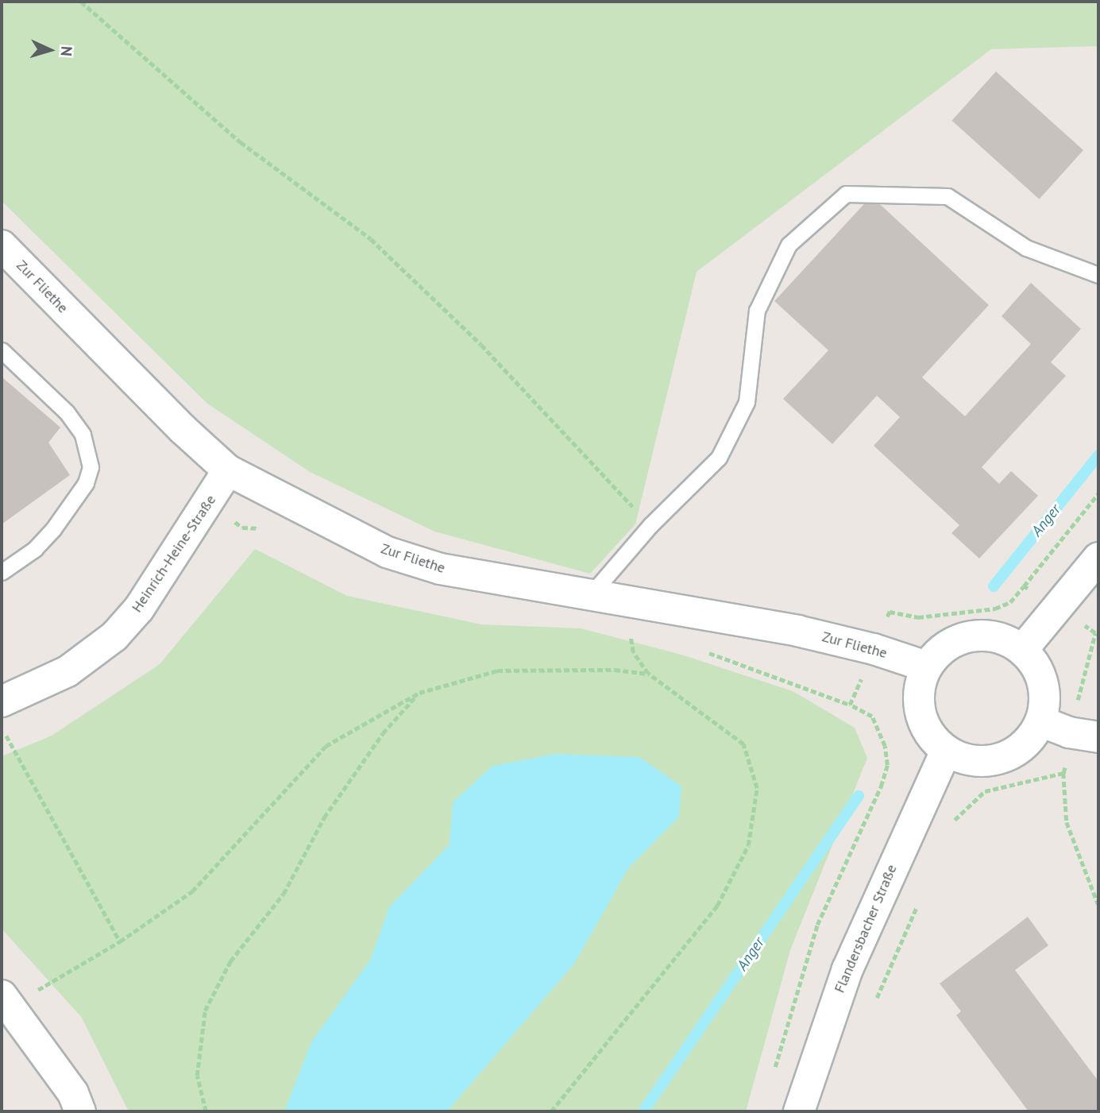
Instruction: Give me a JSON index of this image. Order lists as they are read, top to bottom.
{
  "streets": {
    "street": ["Zur Fliethe", "Heinrich-Heine-Straße", "Flandersbacher Straße"]
  },
  "crossings": [
    ["Zur Fliethe", "Heinrich-Heine-Straße"],
    ["Zur Fliethe", "Flandersbacher Straße"]
  ],
  "water": ["Anger"],
  "north": "right"
}
